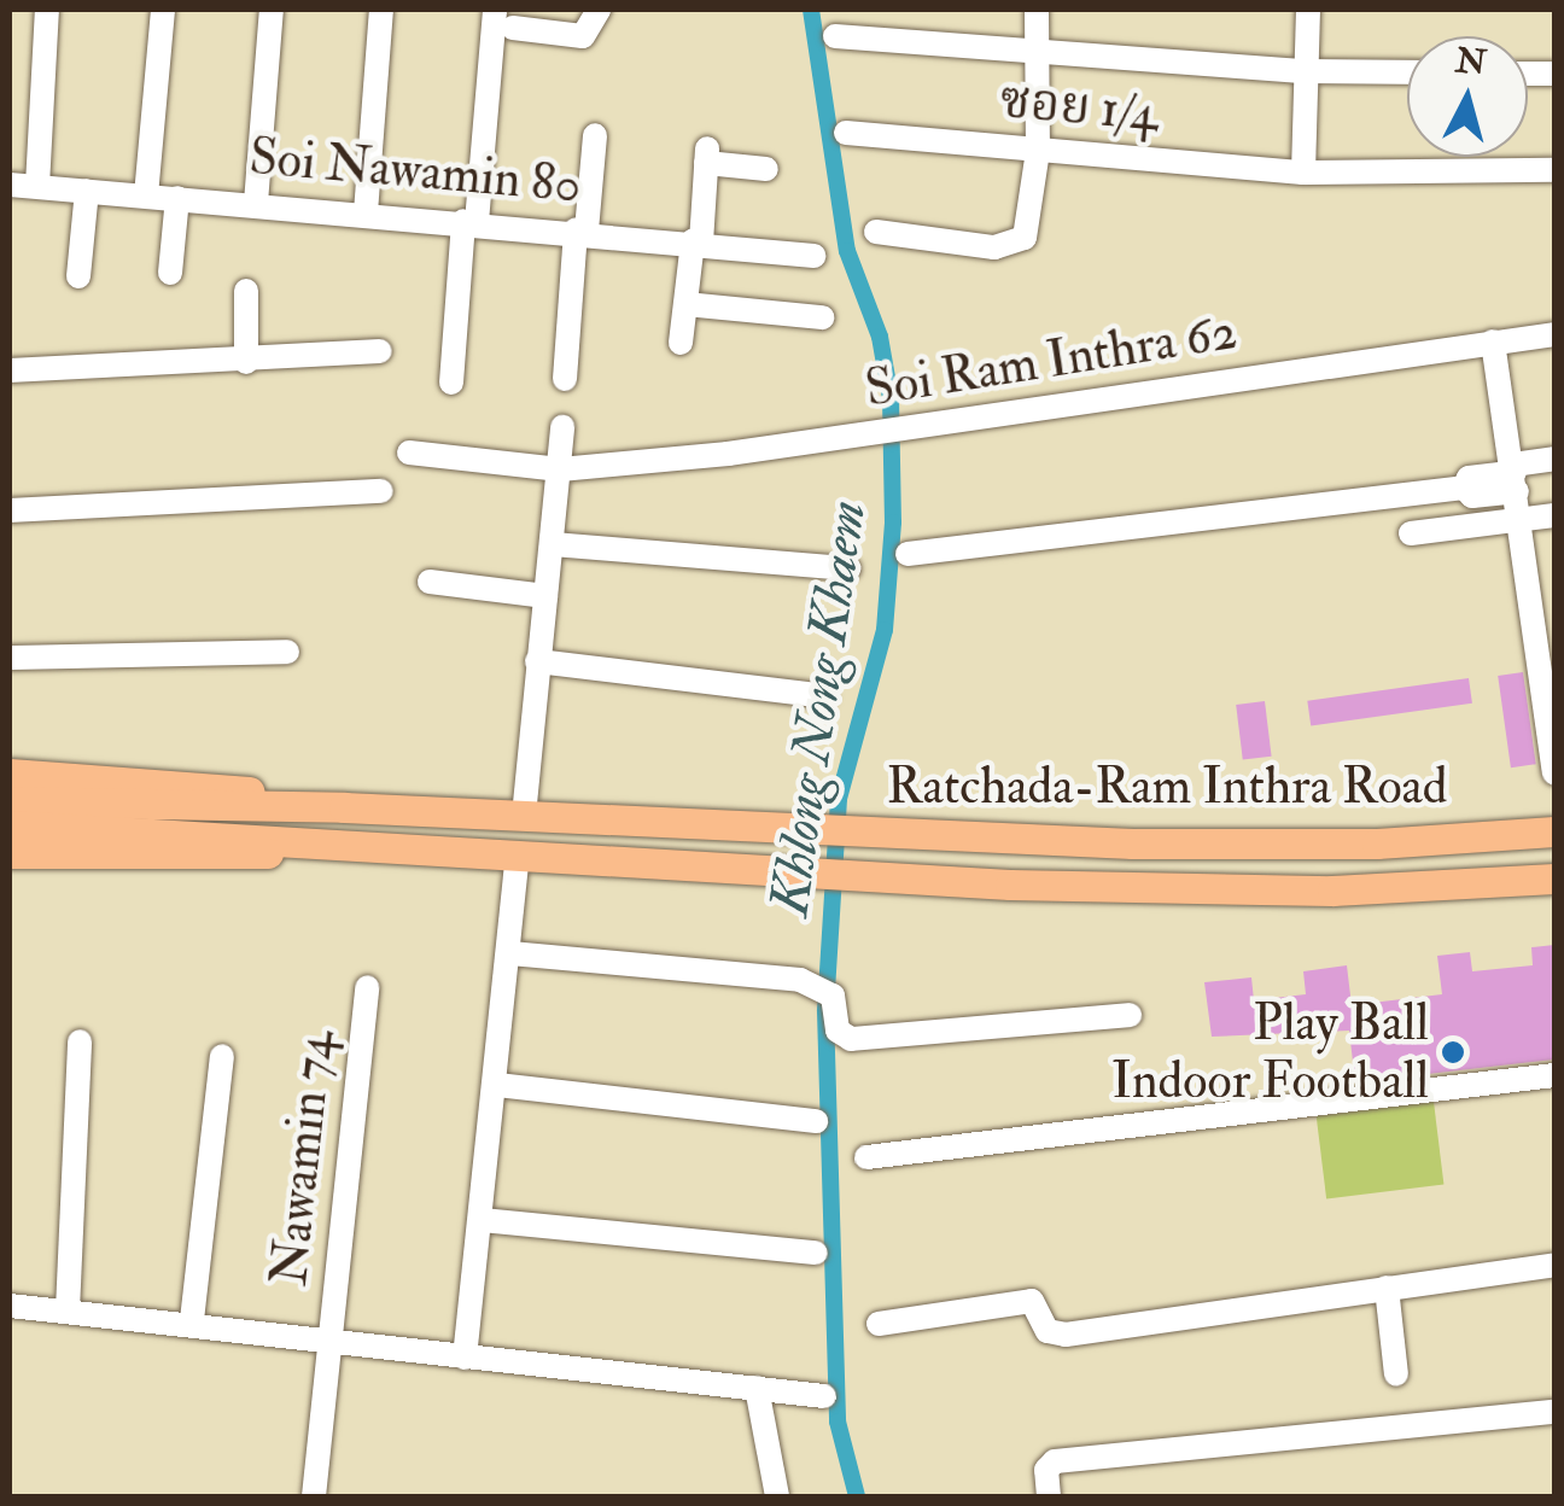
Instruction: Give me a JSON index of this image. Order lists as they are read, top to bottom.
{
  "streets": {
    "main road": ["Ratchada-Ram Inthra Road"],
    "street": [
      "ซอย 1/4",
      "Soi Nawamin 80",
      "Soi Ram Inthra 62",
      "Nawamin 74"
    ]
  },
  "water": ["Khlong Nong Khaem"],
  "places": ["Play Ball Indoor Football"],
  "north": "top"
}
